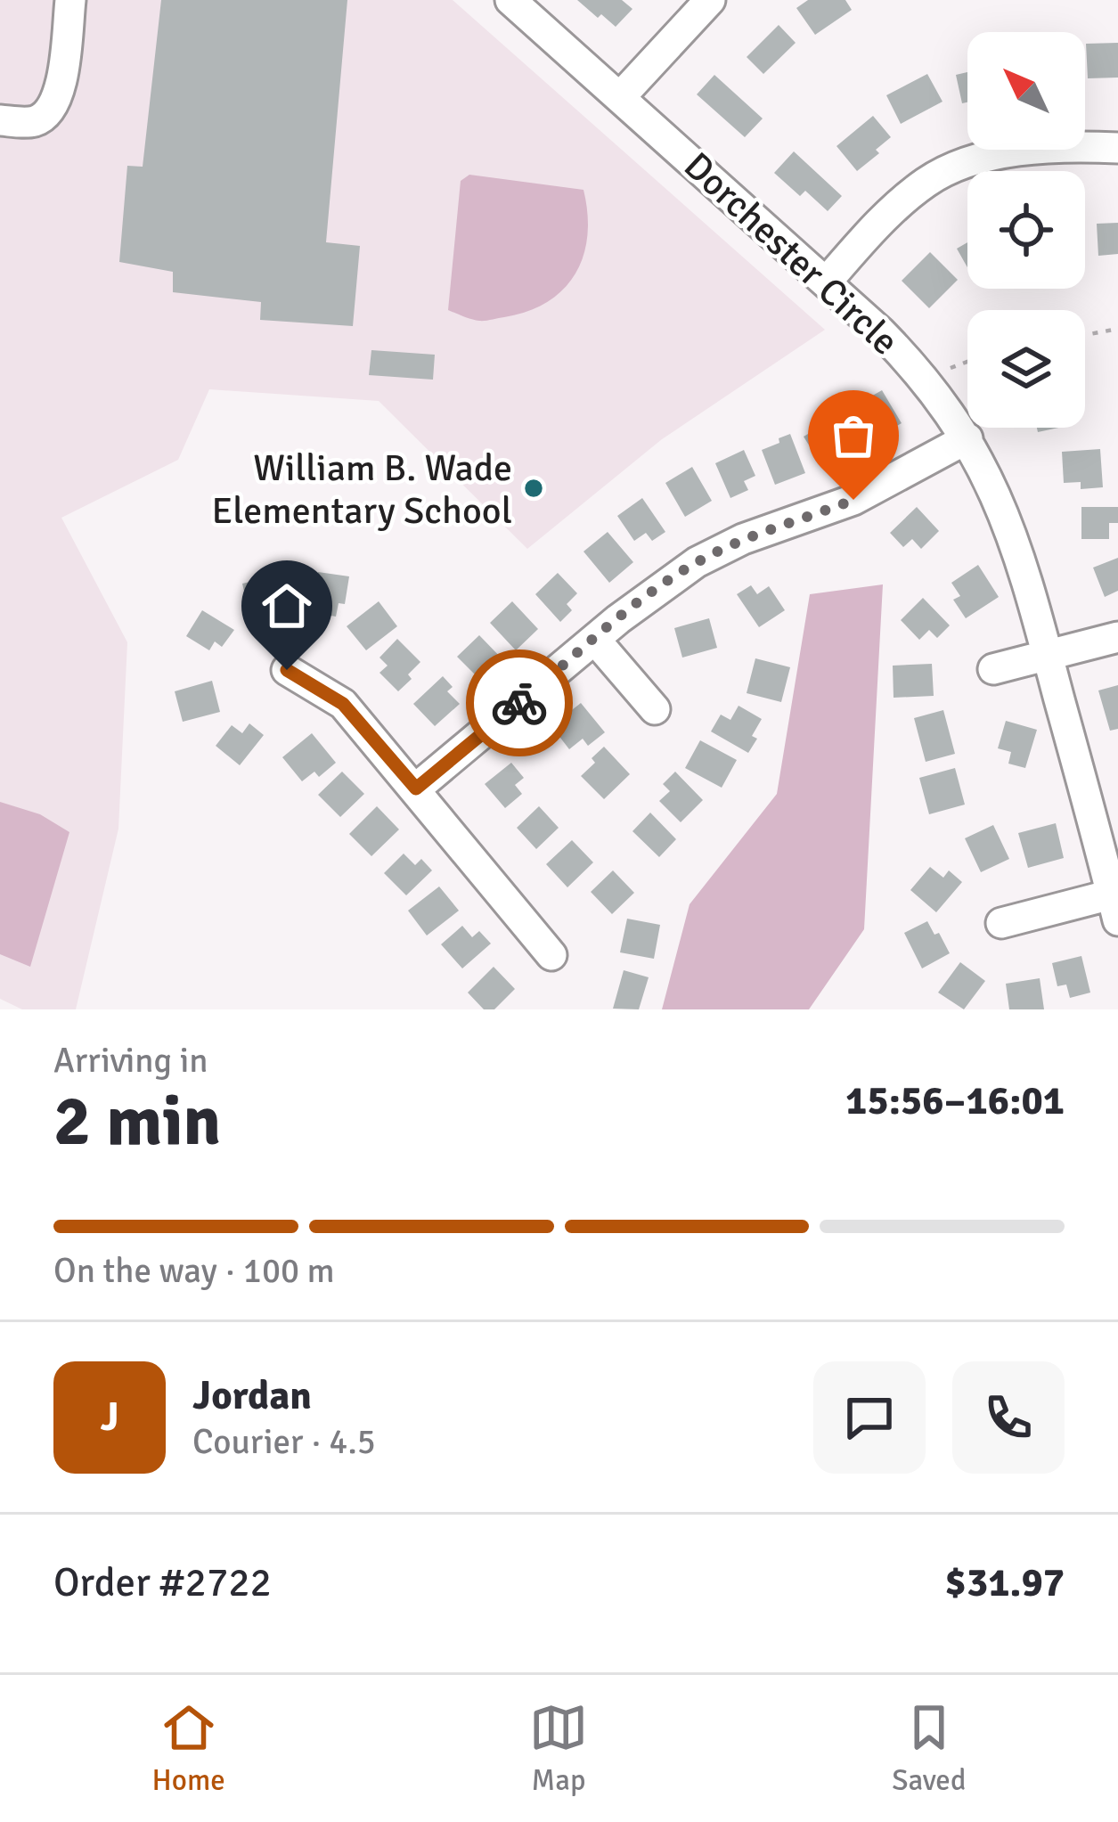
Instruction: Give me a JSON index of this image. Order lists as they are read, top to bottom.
{
  "streets": {
    "street": ["Dorchester Circle"]
  },
  "places": ["William B. Wade Elementary School"],
  "north": "top left",
  "page": {
    "heading": ["2 min", "Arriving in", "15:56–16:01"],
    "panel": [
      "Jordan",
      "Courier · 4.5",
      "Order #2722",
      "$31.97"
    ],
    "bar": "On the way · 100 m",
    "round": "J",
    "tabs": ["Home", "Map", "Saved"]
  }
}
